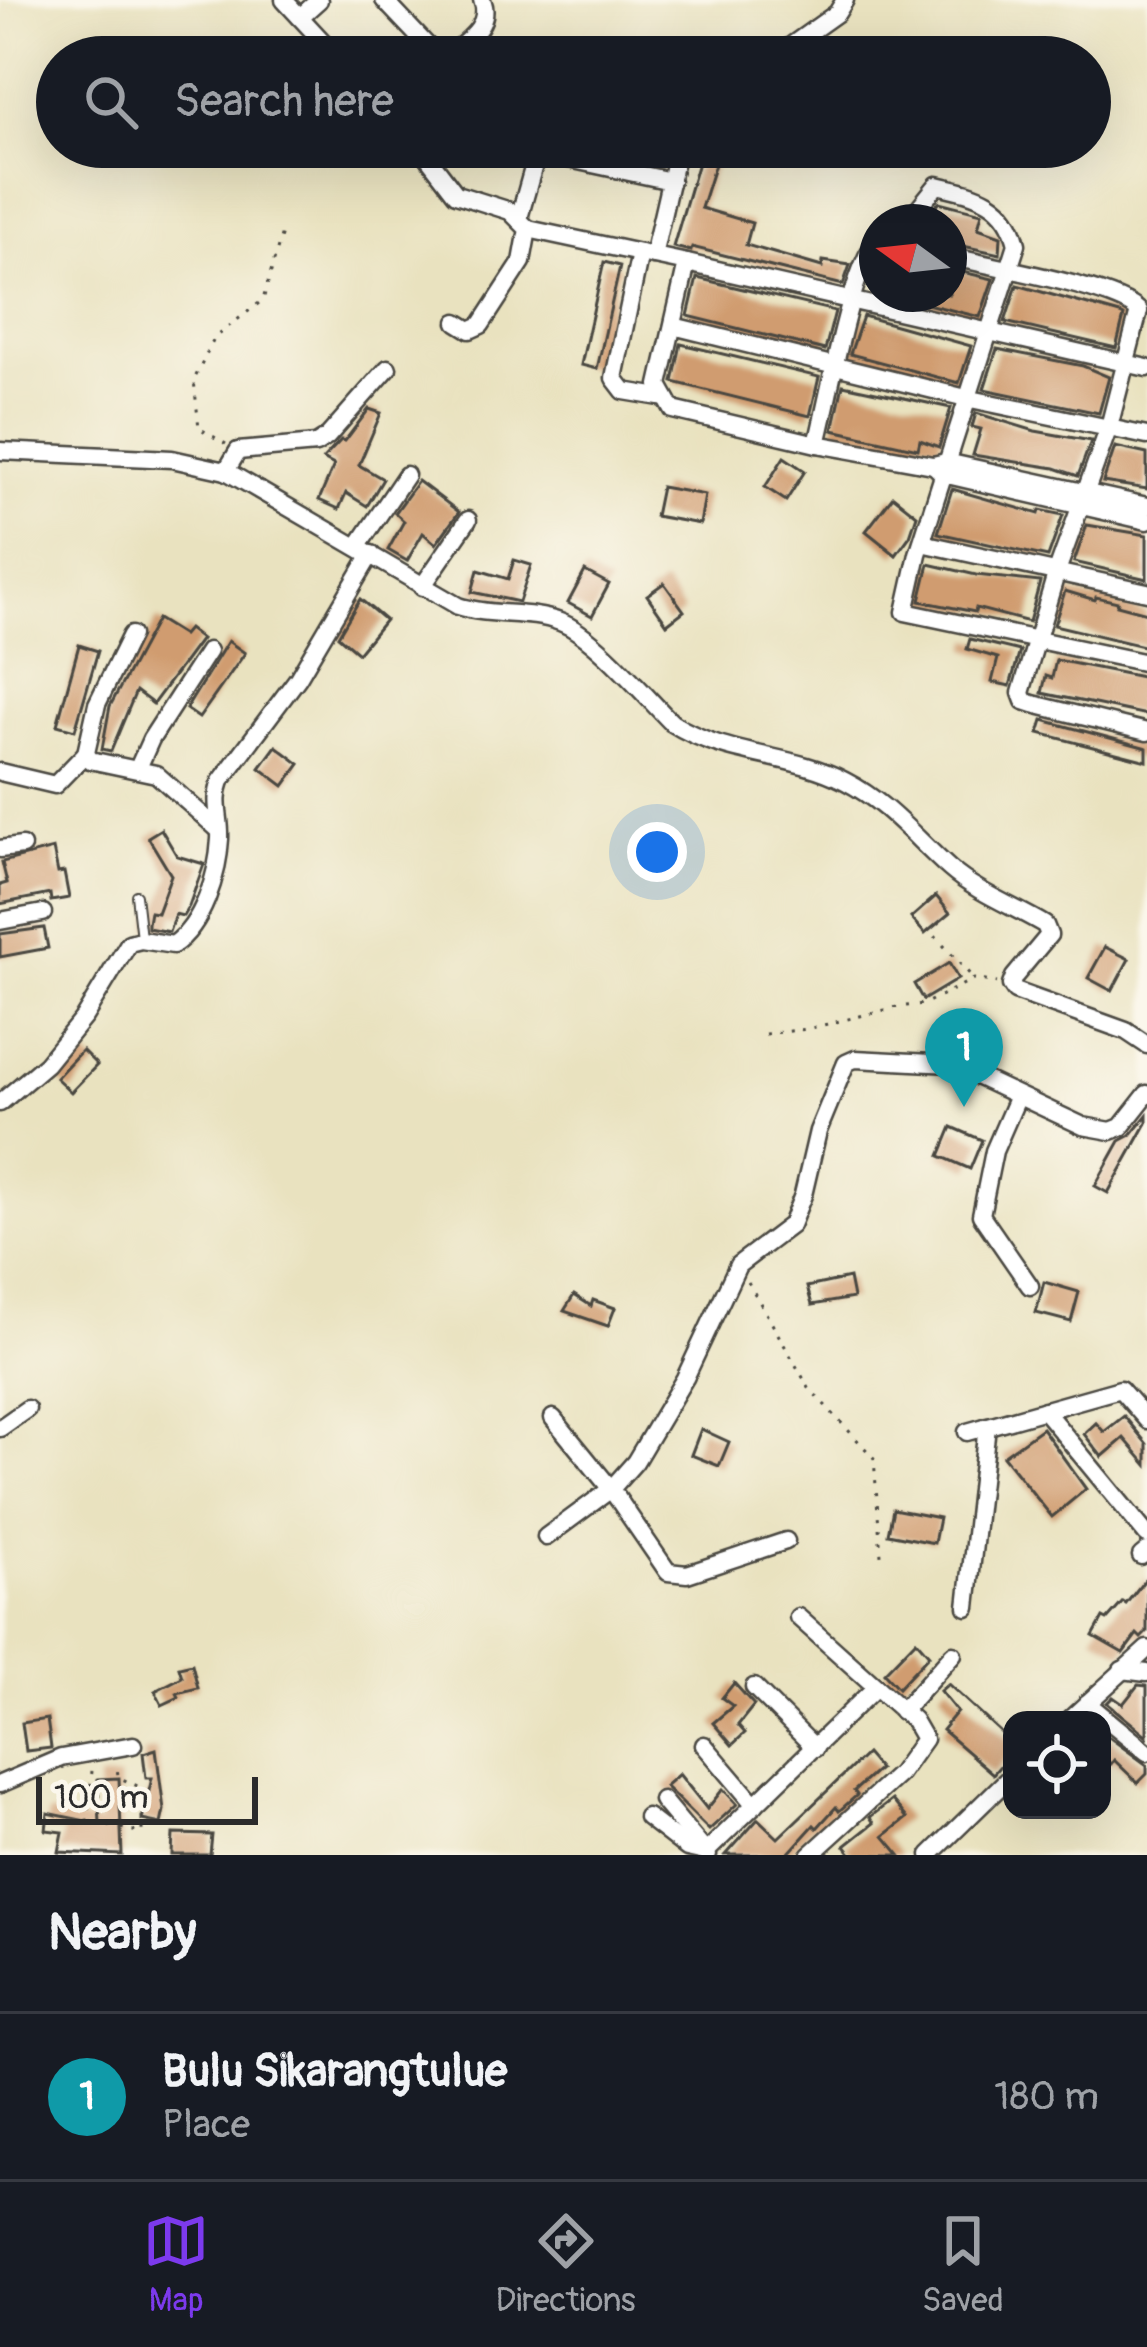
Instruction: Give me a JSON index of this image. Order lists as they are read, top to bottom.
{
  "scale_bar": "100 m",
  "north": "left",
  "page": {
    "search": "Search here",
    "pins": "1",
    "scale": "100 m",
    "heading": "Nearby",
    "list": [
      {
        "mark": "1",
        "name": "Bulu Sikarangtulue",
        "note": "Place",
        "value": "180 m"
      }
    ],
    "nav": ["Map", "Directions", "Saved"]
  }
}
